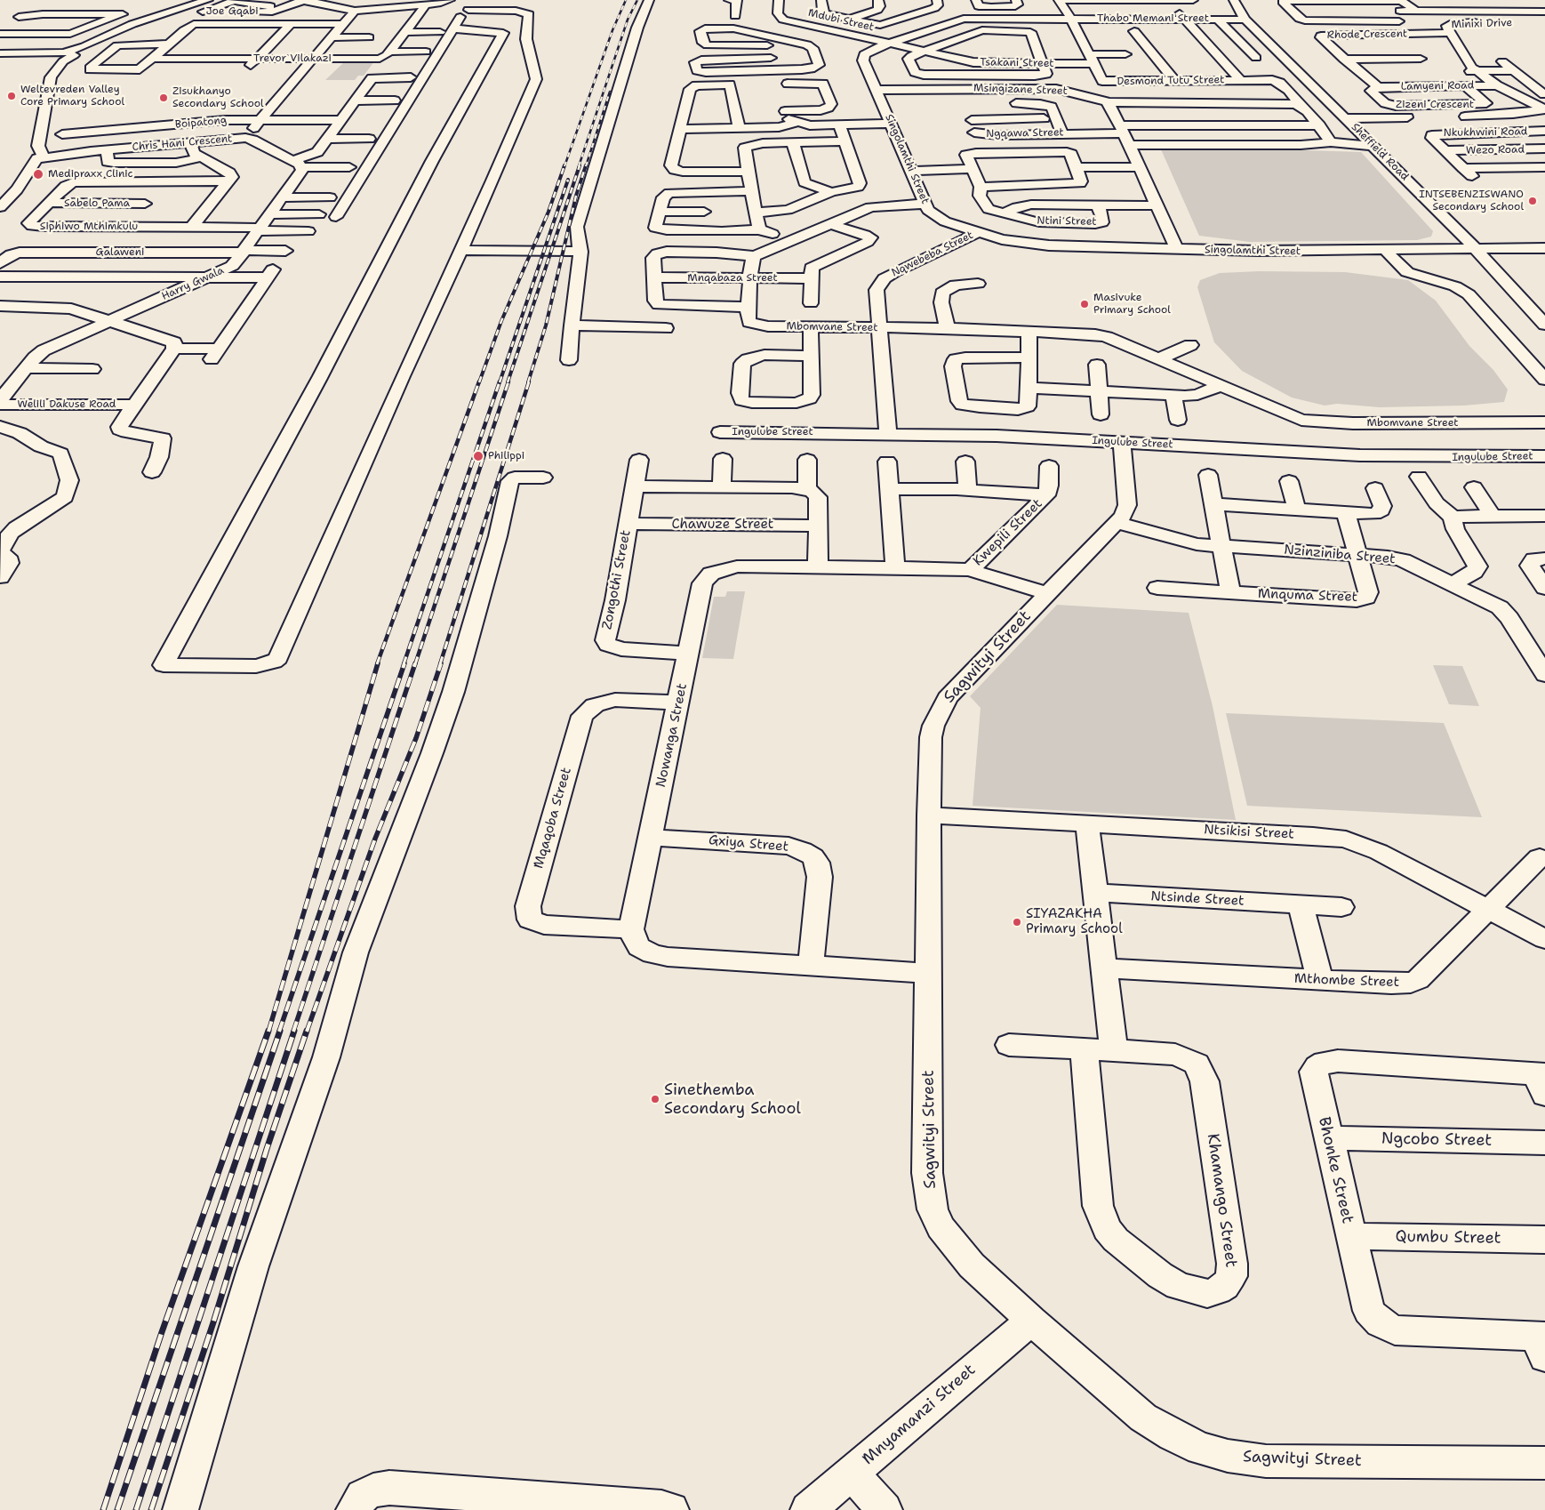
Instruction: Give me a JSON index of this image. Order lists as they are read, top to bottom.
{
  "streets": {
    "street": [
      "Joe Gqabi",
      "Thabo Memani Street",
      "Mdubi Street",
      "Minixi Drive",
      "Rhode Crescent",
      "Trevor Vilakazi",
      "Tsakani Street",
      "Desmond Tutu Street",
      "Lamyeni Road",
      "Msingizane Street",
      "Zizeni Crescent",
      "Boipatong",
      "Nkukhwini Road",
      "Ngqawa Street",
      "Chris Hani Crescent",
      "Wezo Road",
      "Sheffield Road",
      "Singolamthi Street",
      "Sabelo Pama",
      "Ntini Street",
      "Siphiwo Mthimkulu",
      "Galaweni",
      "Nqwebeba Street",
      "Mnqabaza Street",
      "Harry Gwala",
      "Mbomvane Street",
      "Welili Dakuse Road",
      "Ingulube Street",
      "Chawuze Street",
      "Kwepili Street",
      "Nzinziniba Street",
      "Zongothi Street",
      "Mnquma Street",
      "Sagwityi Street",
      "Nowanga Street",
      "Mqaqoba Street",
      "Ntsikisi Street",
      "Gxiya Street",
      "Ntsinde Street",
      "Mthombe Street",
      "Ngcobo Street",
      "Bhonke Street",
      "Khamango Street",
      "Qumbu Street",
      "Mnyamanzi Street"
    ]
  },
  "crossings": [
    ["Joe Gqabi", "Trevor Vilakazi"],
    ["Joe Gqabi", "Chris Hani Crescent"],
    ["Thabo Memani Street", "Desmond Tutu Street"],
    ["Mdubi Street", "Tsakani Street"],
    ["Mdubi Street", "Singolamthi Street"],
    ["Minixi Drive", "Rhode Crescent"],
    ["Minixi Drive", "Lamyeni Road"],
    ["Rhode Crescent", "Lamyeni Road"],
    ["Rhode Crescent", "Zizeni Crescent"],
    ["Trevor Vilakazi", "Chris Hani Crescent"],
    ["Tsakani Street", "Desmond Tutu Street"],
    ["Tsakani Street", "Singolamthi Street"],
    ["Desmond Tutu Street", "Singolamthi Street"],
    ["Lamyeni Road", "Zizeni Crescent"],
    ["Msingizane Street", "Ngqawa Street"],
    ["Msingizane Street", "Singolamthi Street"],
    ["Boipatong", "Chris Hani Crescent"],
    ["Nkukhwini Road", "Wezo Road"],
    ["Sheffield Road", "Singolamthi Street"],
    ["Singolamthi Street", "Nqwebeba Street"],
    ["Sabelo Pama", "Siphiwo Mthimkulu"],
    ["Siphiwo Mthimkulu", "Harry Gwala"],
    ["Galaweni", "Harry Gwala"],
    ["Nqwebeba Street", "Mbomvane Street"],
    ["Nqwebeba Street", "Ingulube Street"],
    ["Mnqabaza Street", "Mbomvane Street"],
    ["Ingulube Street", "Sagwityi Street"],
    ["Chawuze Street", "Zongothi Street"],
    ["Kwepili Street", "Nowanga Street"],
    ["Nzinziniba Street", "Mnquma Street"],
    ["Nzinziniba Street", "Sagwityi Street"],
    ["Zongothi Street", "Nowanga Street"],
    ["Sagwityi Street", "Nowanga Street"],
    ["Sagwityi Street", "Ntsikisi Street"],
    ["Sagwityi Street", "Mnyamanzi Street"],
    ["Nowanga Street", "Mqaqoba Street"],
    ["Nowanga Street", "Gxiya Street"],
    ["Ntsikisi Street", "Mthombe Street"],
    ["Ngcobo Street", "Bhonke Street"],
    ["Bhonke Street", "Qumbu Street"]
  ],
  "places": [
    "Weltevreden Valley Core Primary School",
    "Zisukhanyo Secondary School",
    "Medipraxx Clinic",
    "INTSEBENZISWANO Secondary School",
    "Masivuke Primary School",
    "Philippi",
    "SIYAZAKHA Primary School",
    "Sinethemba Secondary School"
  ]
}
